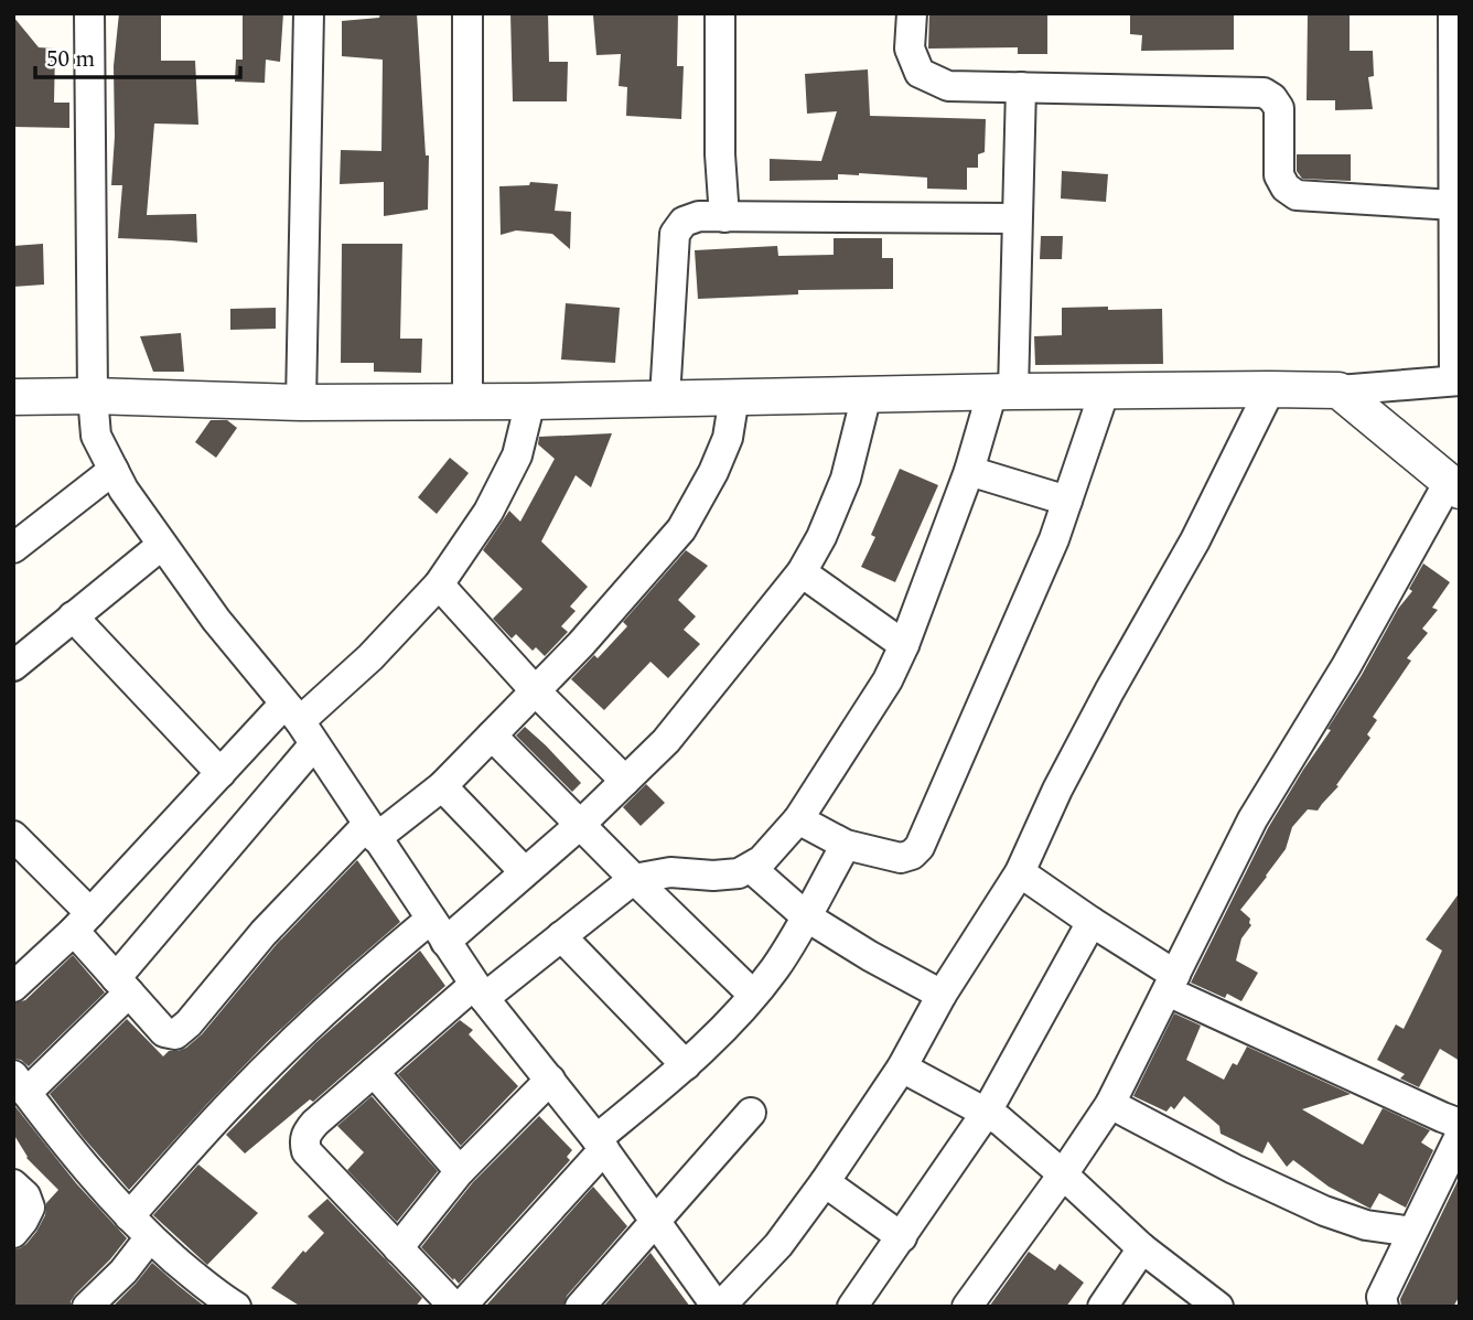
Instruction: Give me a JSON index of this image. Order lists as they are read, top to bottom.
{
  "scale_bar": "50 m"
}
